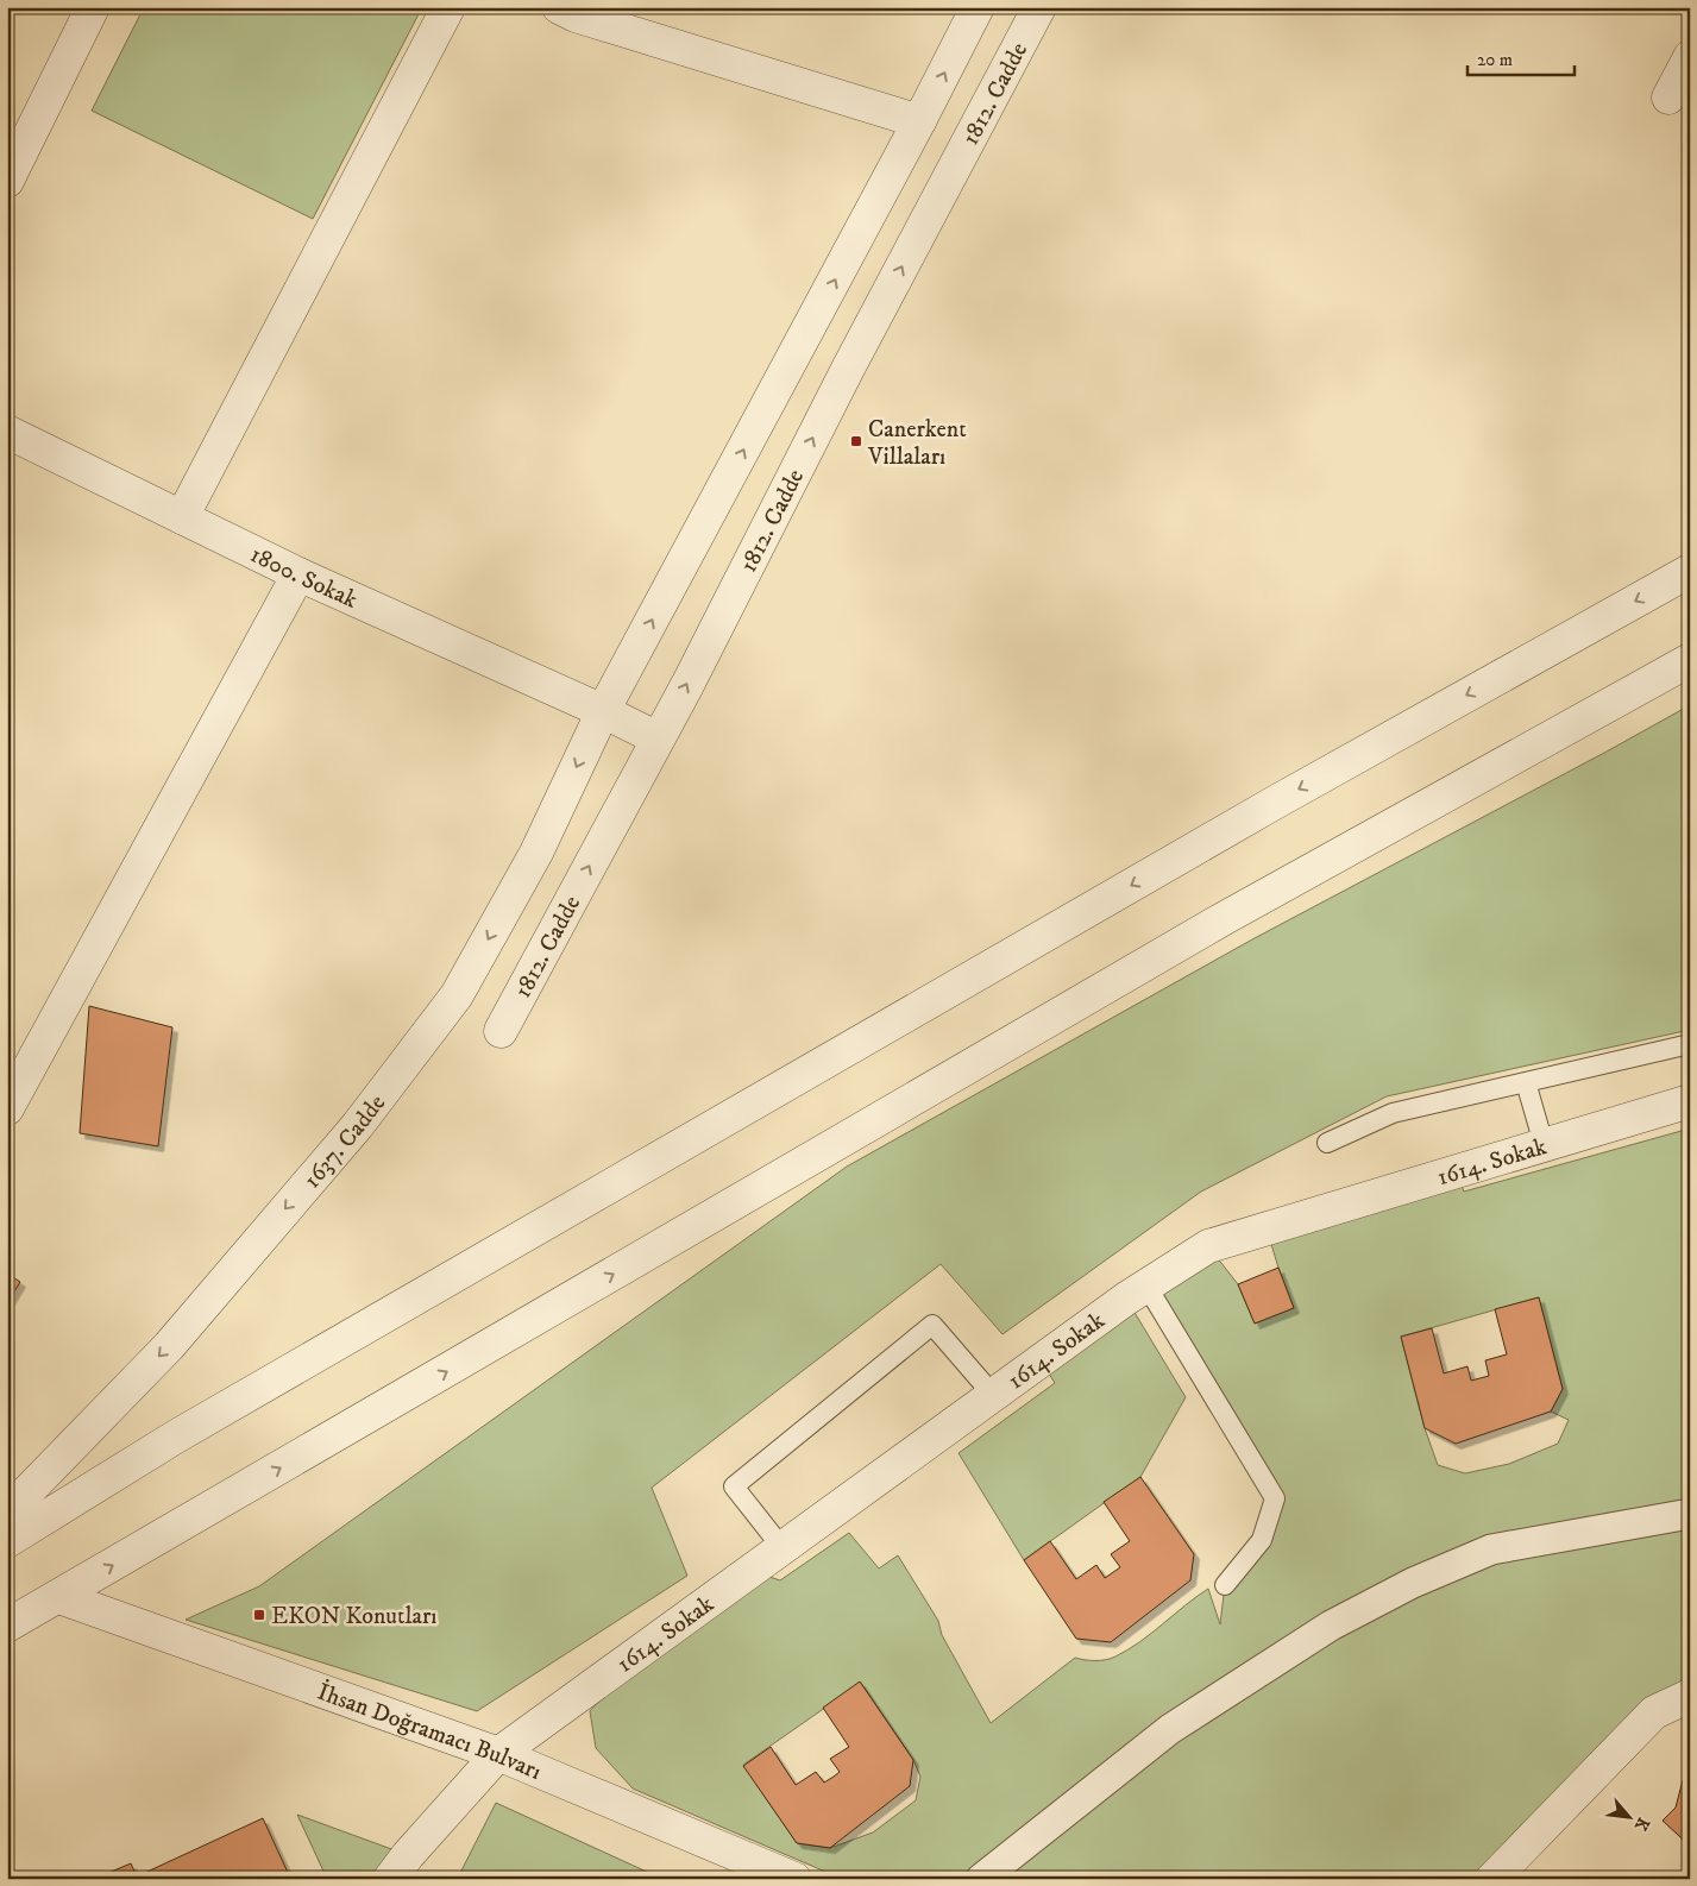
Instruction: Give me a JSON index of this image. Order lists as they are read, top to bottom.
{
  "streets": {
    "street": [
      "1812. Cadde",
      "1800. Sokak",
      "1637. Cadde",
      "1614. Sokak",
      "İhsan Doğramacı Bulvarı"
    ]
  },
  "crossings": [
    ["1812. Cadde", "1800. Sokak"],
    ["1800. Sokak", "1637. Cadde"],
    ["1614. Sokak", "İhsan Doğramacı Bulvarı"]
  ],
  "places": {
    "transit": ["Canerkent Villaları", "EKON Konutları"]
  },
  "scale_bar": "20 m",
  "north": "bottom right"
}
